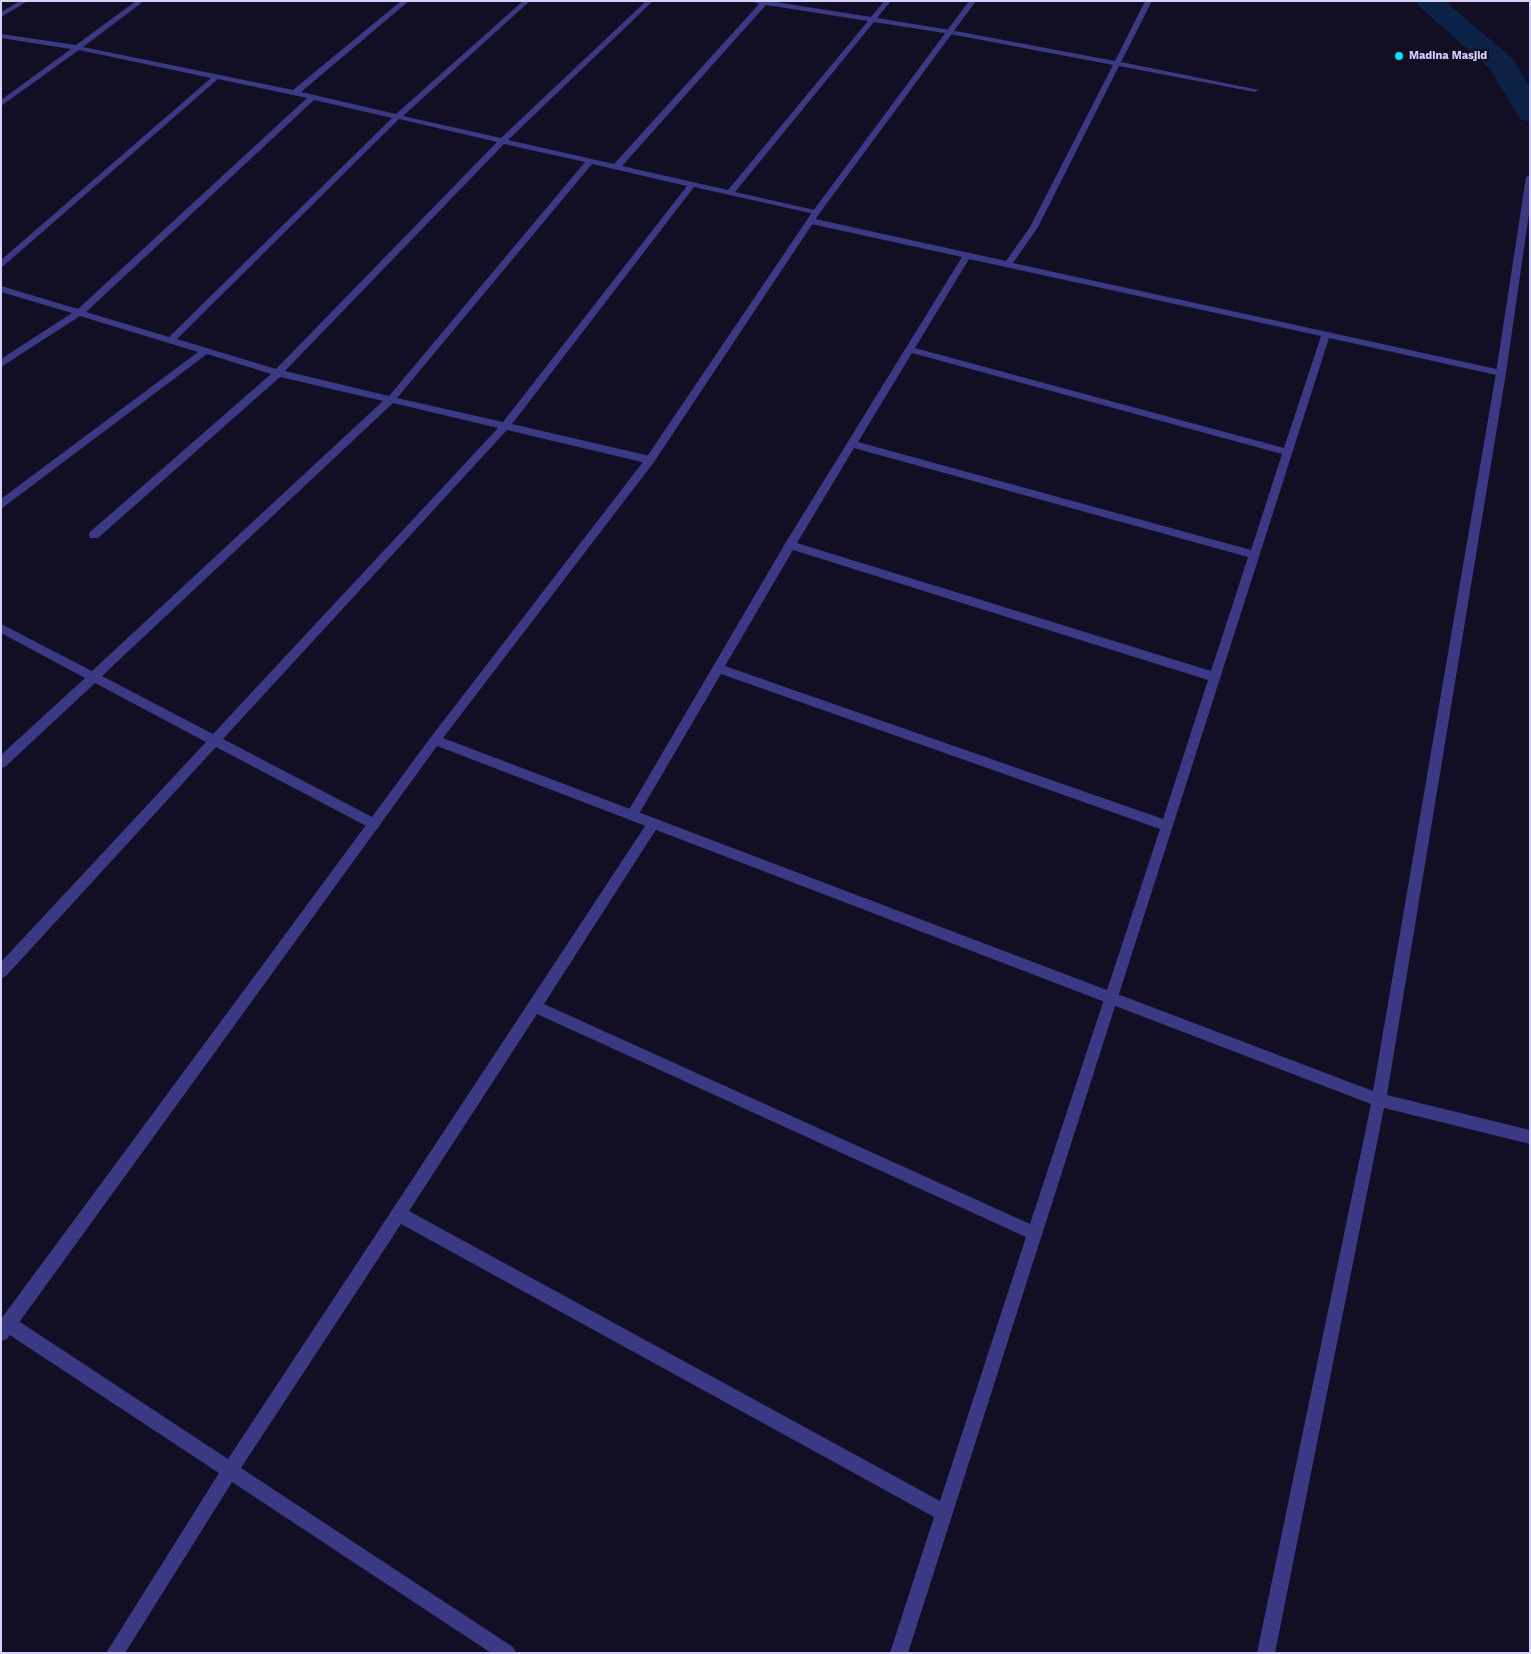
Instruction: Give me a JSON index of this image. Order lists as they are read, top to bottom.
{
  "places": ["Madina Masjid"]
}
